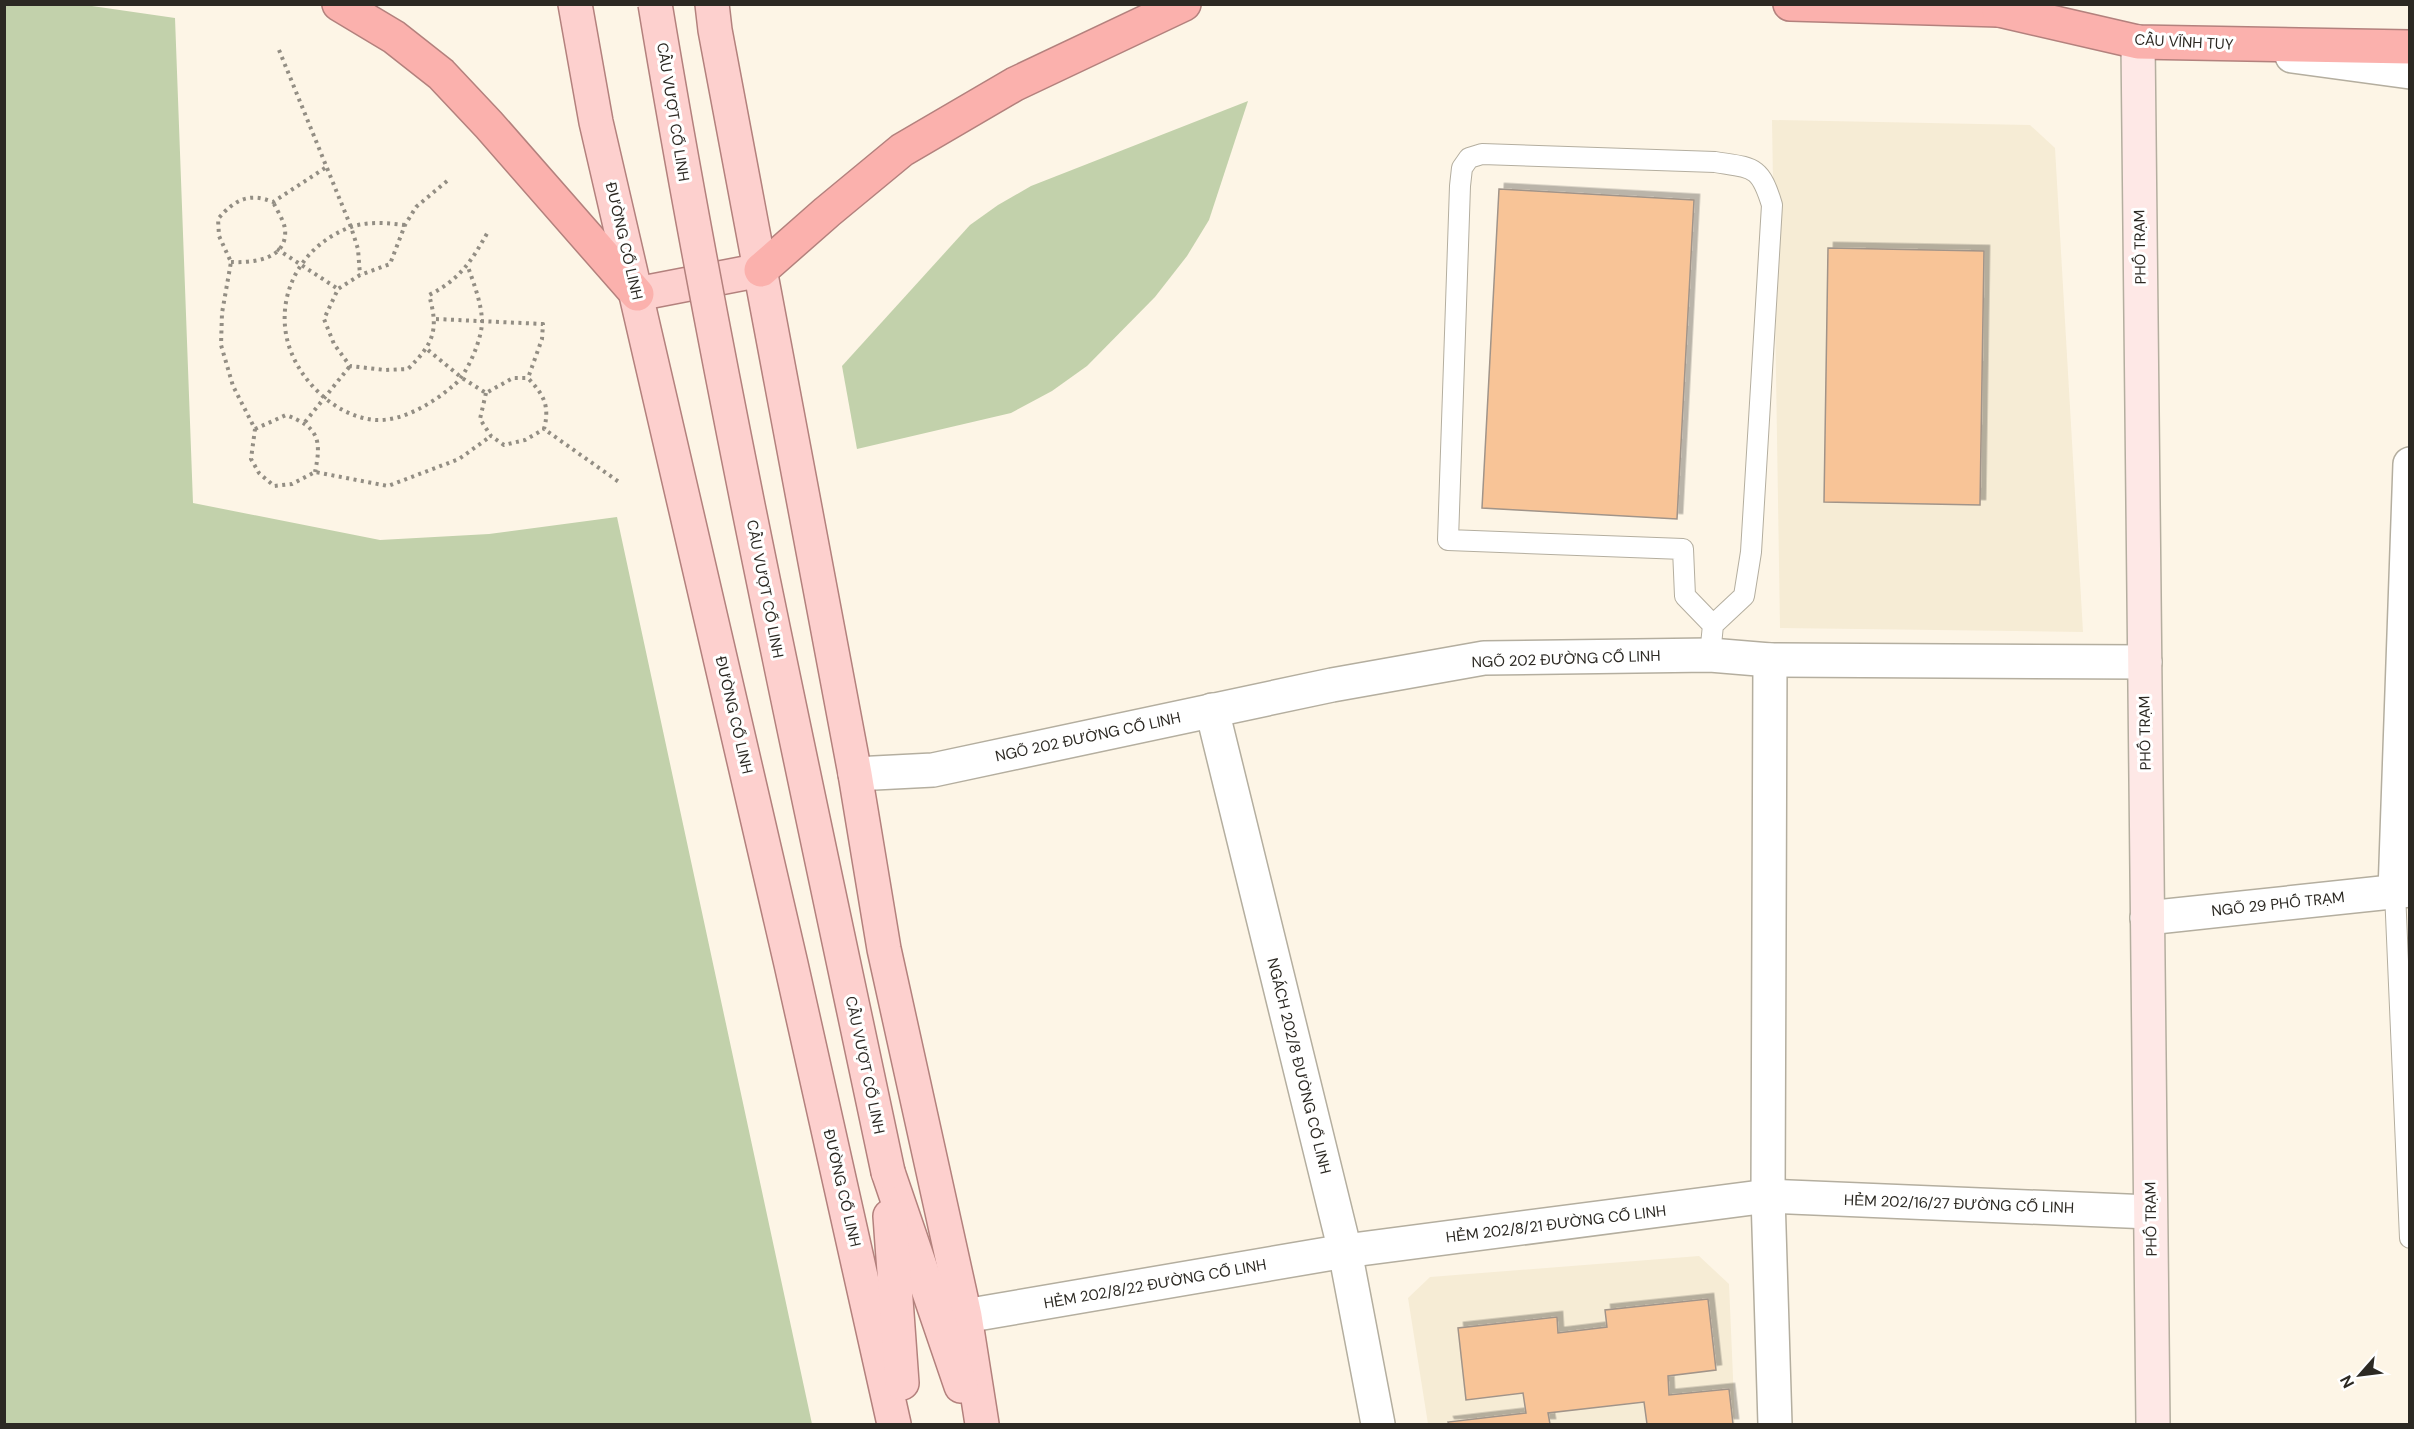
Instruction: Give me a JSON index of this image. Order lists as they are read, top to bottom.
{
  "streets": {
    "highway": ["CẦU VĨNH TUY"],
    "main road": ["CẦU VƯỢT CỔ LINH", "ĐƯỜNG CỔ LINH"],
    "street": [
      "PHỐ TRẠM",
      "NGÕ 202 ĐƯỜNG CỔ LINH",
      "NGÕ 29 PHỐ TRẠM",
      "NGÁCH 202/8 ĐƯỜNG CỔ LINH",
      "HẺM 202/16/27 ĐƯỜNG CỔ LINH",
      "HẺM 202/8/21 ĐƯỜNG CỔ LINH",
      "HẺM 202/8/22 ĐƯỜNG CỔ LINH"
    ]
  },
  "crossings": [
    ["CẦU VĨNH TUY", "PHỐ TRẠM"],
    ["PHỐ TRẠM", "NGÕ 202 ĐƯỜNG CỔ LINH"],
    ["PHỐ TRẠM", "NGÕ 29 PHỐ TRẠM"],
    ["PHỐ TRẠM", "HẺM 202/16/27 ĐƯỜNG CỔ LINH"],
    ["NGÕ 202 ĐƯỜNG CỔ LINH", "NGÁCH 202/8 ĐƯỜNG CỔ LINH"],
    ["NGÁCH 202/8 ĐƯỜNG CỔ LINH", "HẺM 202/8/21 ĐƯỜNG CỔ LINH"],
    ["NGÁCH 202/8 ĐƯỜNG CỔ LINH", "HẺM 202/8/22 ĐƯỜNG CỔ LINH"],
    ["HẺM 202/16/27 ĐƯỜNG CỔ LINH", "HẺM 202/8/21 ĐƯỜNG CỔ LINH"],
    ["HẺM 202/8/21 ĐƯỜNG CỔ LINH", "HẺM 202/8/22 ĐƯỜNG CỔ LINH"]
  ],
  "north": "bottom left"
}
